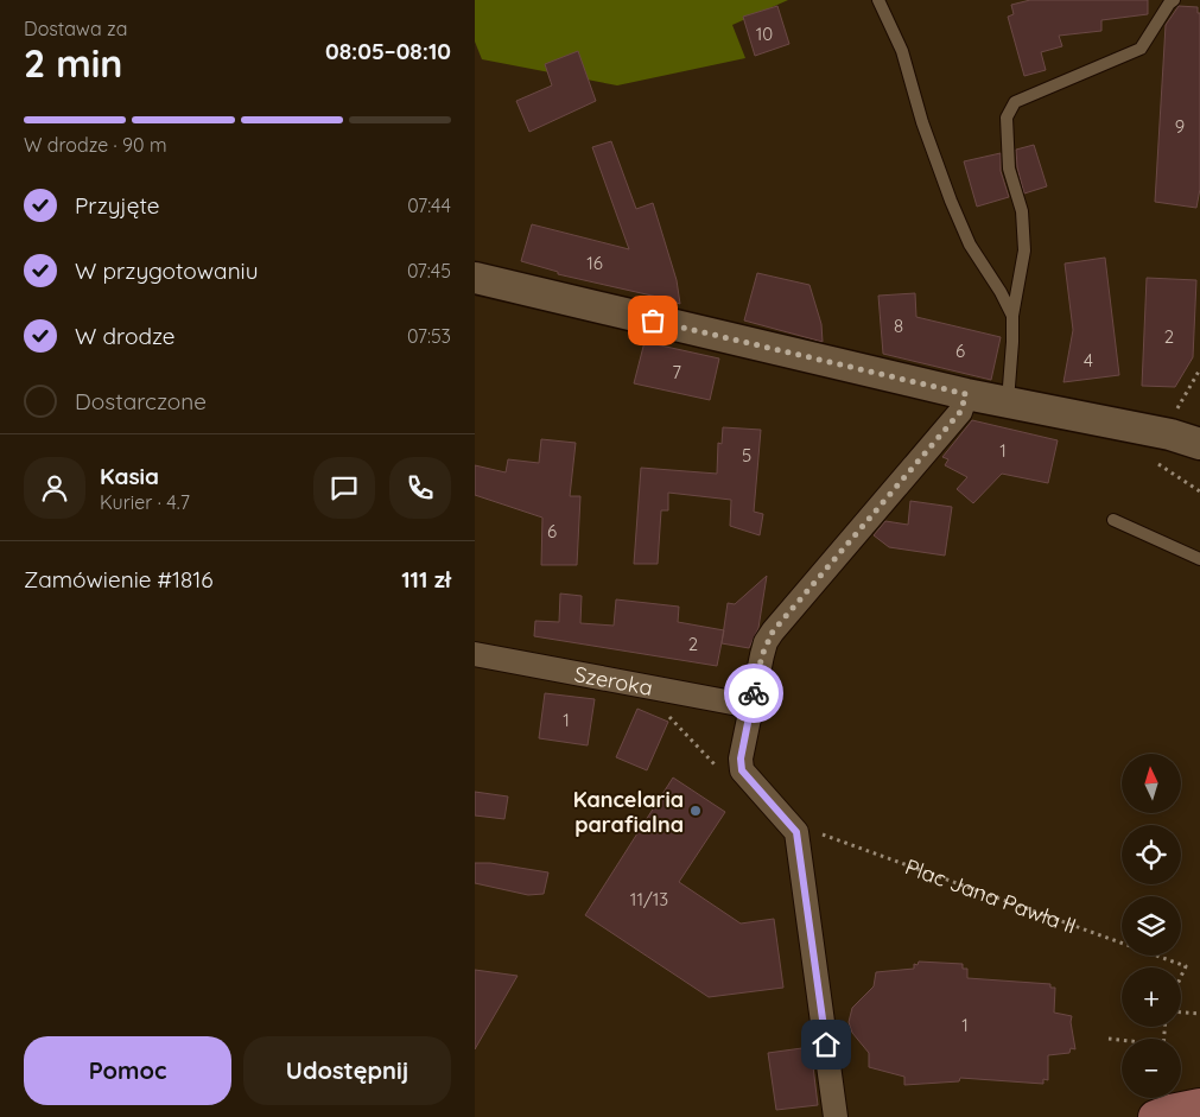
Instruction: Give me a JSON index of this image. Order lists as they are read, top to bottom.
{
  "streets": {
    "street": ["Szeroka"],
    "path": ["Plac Jana Pawła II"]
  },
  "places": ["Kancelaria parafialna"],
  "house_numbers": [
    "10",
    "9",
    "16",
    "8",
    "2",
    "6",
    "4",
    "7",
    "1",
    "5",
    "6",
    "2",
    "1",
    "11/13",
    "1"
  ],
  "north": "top",
  "page": {
    "heading": ["2 min", "Dostawa za", "08:05–08:10"],
    "panel": [
      "Kasia",
      "Kurier · 4.7",
      "Zamówienie #1816",
      "111 zł"
    ],
    "bar": "W drodze · 90 m",
    "list": [
      ["Przyjęte", "07:44"],
      ["W przygotowaniu", "07:45"],
      ["W drodze", "07:53"],
      "Dostarczone"
    ],
    "map_buttons": ["+", "−"],
    "buttons": ["Pomoc", "Udostępnij"]
  }
}
